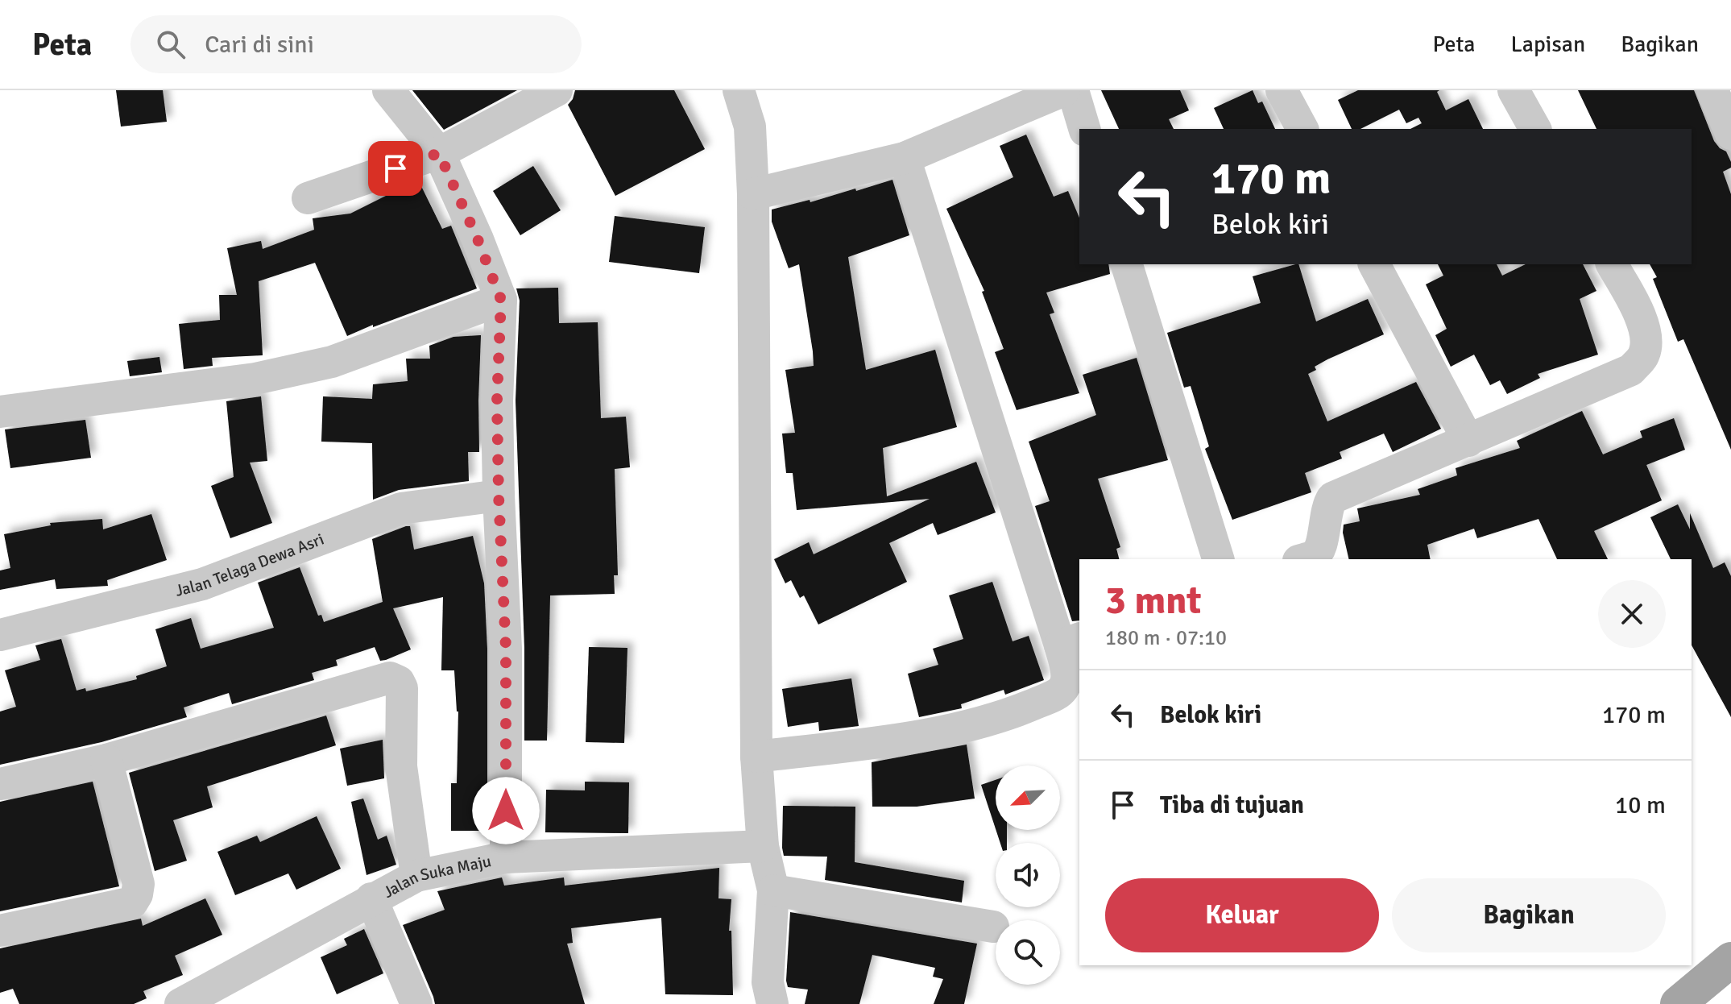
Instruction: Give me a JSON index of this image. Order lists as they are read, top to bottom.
{
  "streets": {
    "street": ["Jalan Telaga Dewa Asri", "Jalan Suka Maju"]
  },
  "north": "bottom left",
  "page": {
    "header": "Peta",
    "search": "Cari di sini",
    "nav": ["Peta", "Lapisan", "Bagikan"],
    "turn": ["170 m", "Belok kiri"],
    "heading": ["3 mnt", "180 m · 07:10"],
    "list": [
      {
        "name": "Belok kiri",
        "value": "170 m"
      },
      {
        "name": "Tiba di tujuan",
        "value": "10 m"
      }
    ],
    "buttons": ["Keluar", "Bagikan"]
  }
}
